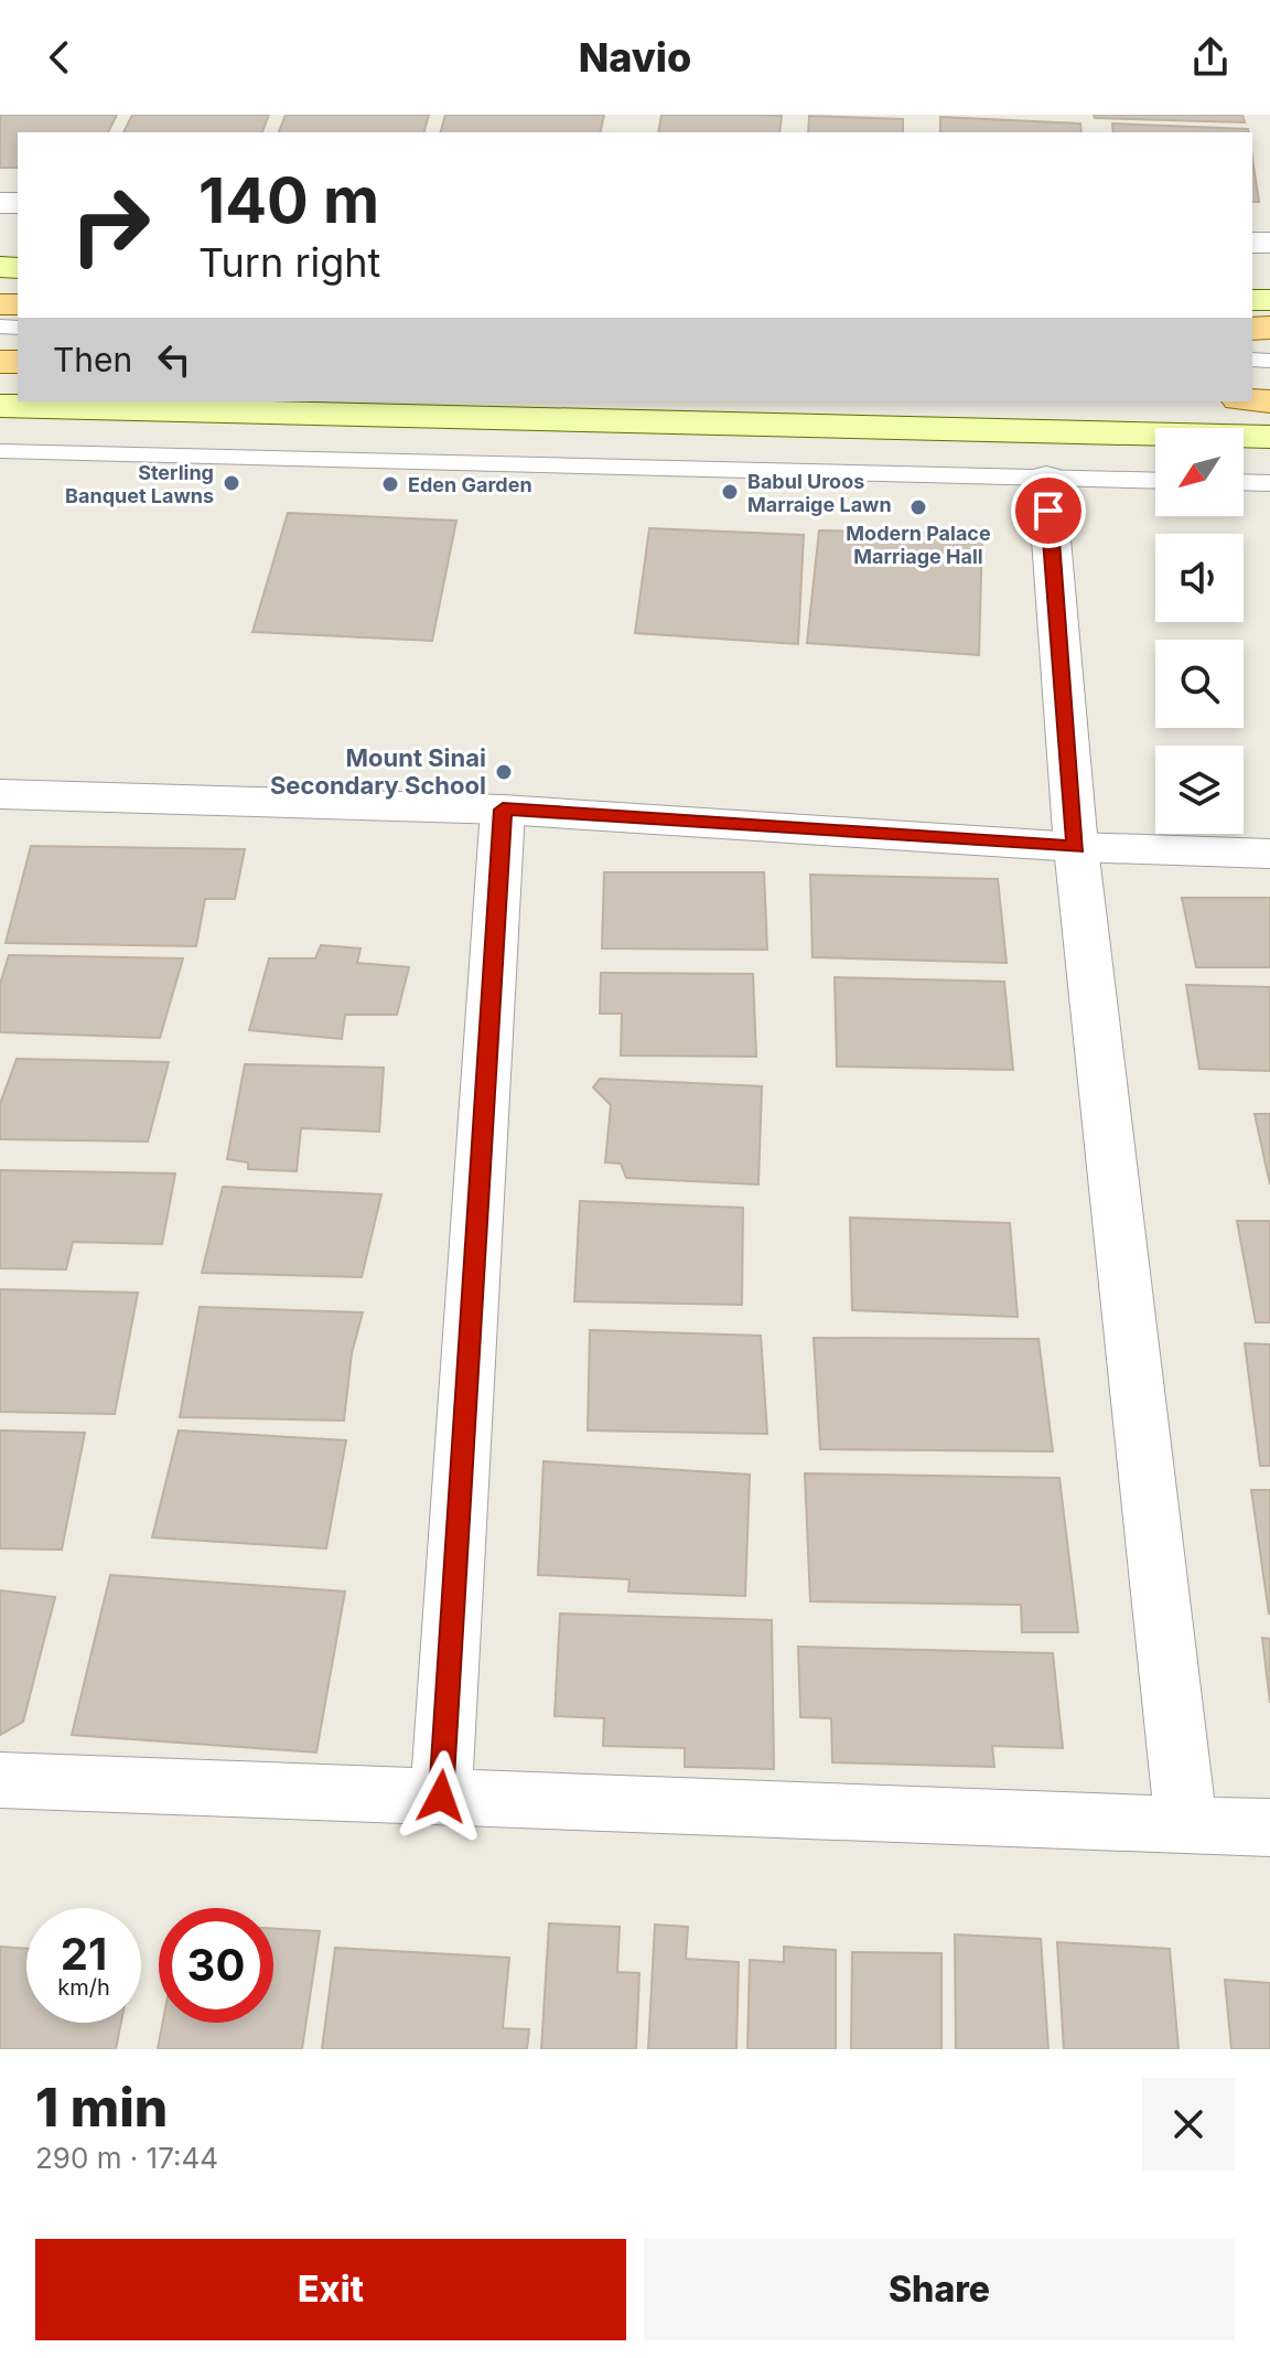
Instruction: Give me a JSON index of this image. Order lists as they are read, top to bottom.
{
  "places": [
    "Sterling Banquet Lawns",
    "Eden Garden",
    "Babul Uroos Marraige Lawn",
    "Modern Palace Marriage Hall",
    "Mount Sinai Secondary School"
  ],
  "north": "bottom left",
  "page": {
    "header": "Navio",
    "turn": ["140 m", "Turn right"],
    "then": "Then",
    "speed": "21 km/h",
    "limit": "30",
    "heading": ["1 min", "290 m · 17:44"],
    "buttons": ["Exit", "Share"]
  }
}
